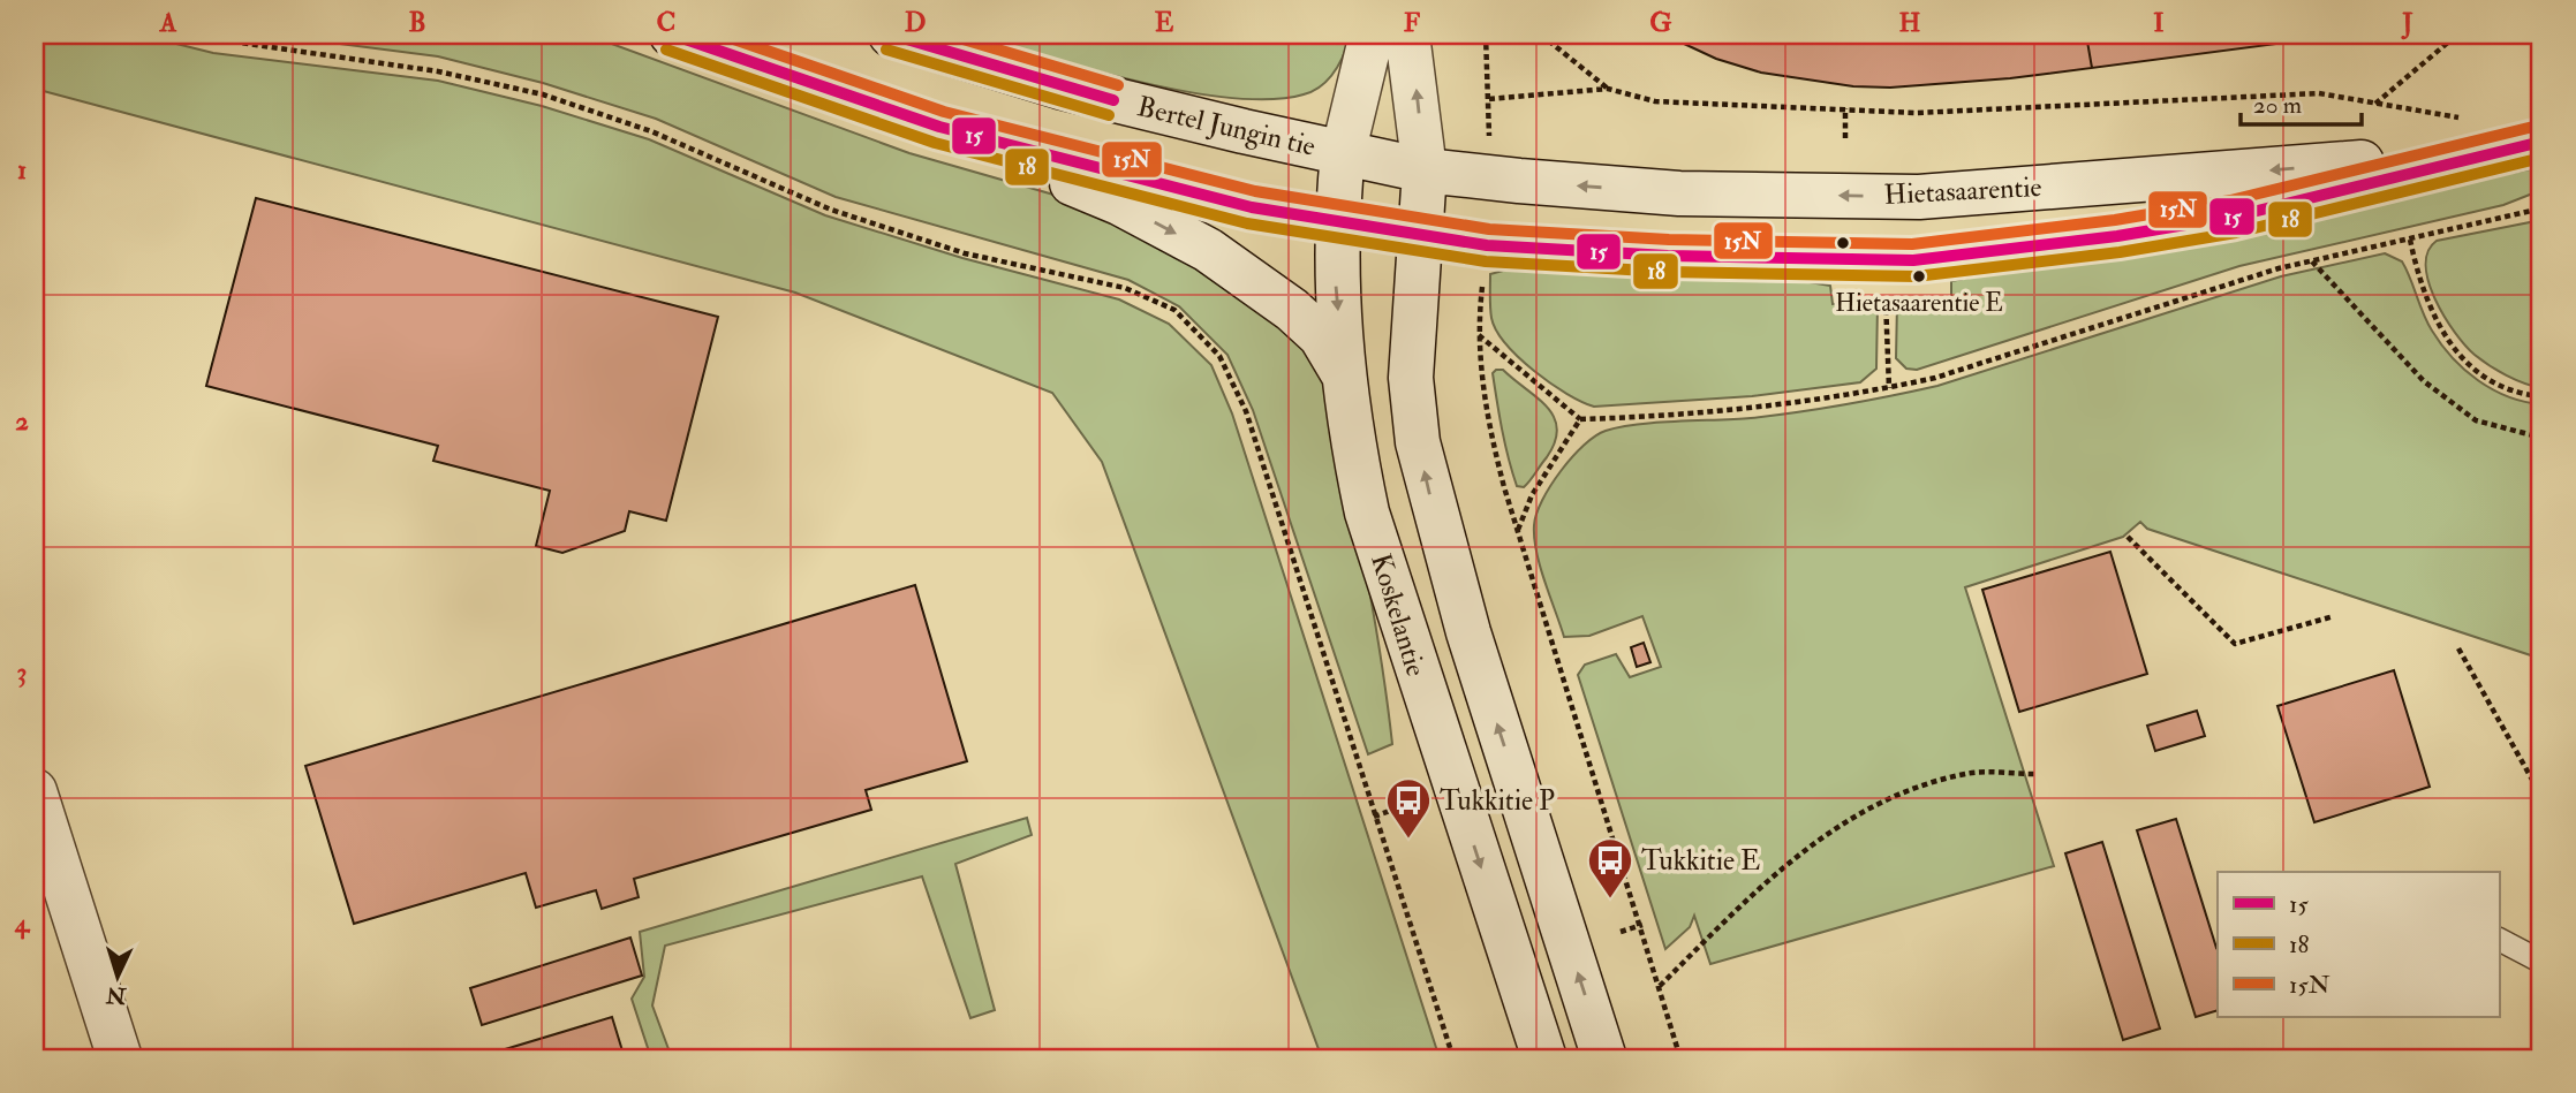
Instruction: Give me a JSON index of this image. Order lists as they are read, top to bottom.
{
  "streets": {
    "main road": ["Bertel Jungin tie", "Hietasaarentie", "Koskelantie"]
  },
  "crossings": [
    ["Bertel Jungin tie", "Hietasaarentie"],
    ["Bertel Jungin tie", "Koskelantie"]
  ],
  "places": {
    "other": ["Hietasaarentie E"],
    "bus stop": ["Tukkitie P", "Tukkitie E"]
  },
  "lines": ["transit line 15", "transit line 15N", "transit line 18"],
  "legend": ["15", "18", "15N"],
  "scale_bar": "20 m",
  "north": "bottom",
  "grid": {
    "columns": [
      "A",
      "B",
      "C",
      "D",
      "E",
      "F",
      "G",
      "H",
      "I",
      "J"
    ],
    "rows": [
      "1",
      "2",
      "3",
      "4"
    ]
  }
}
